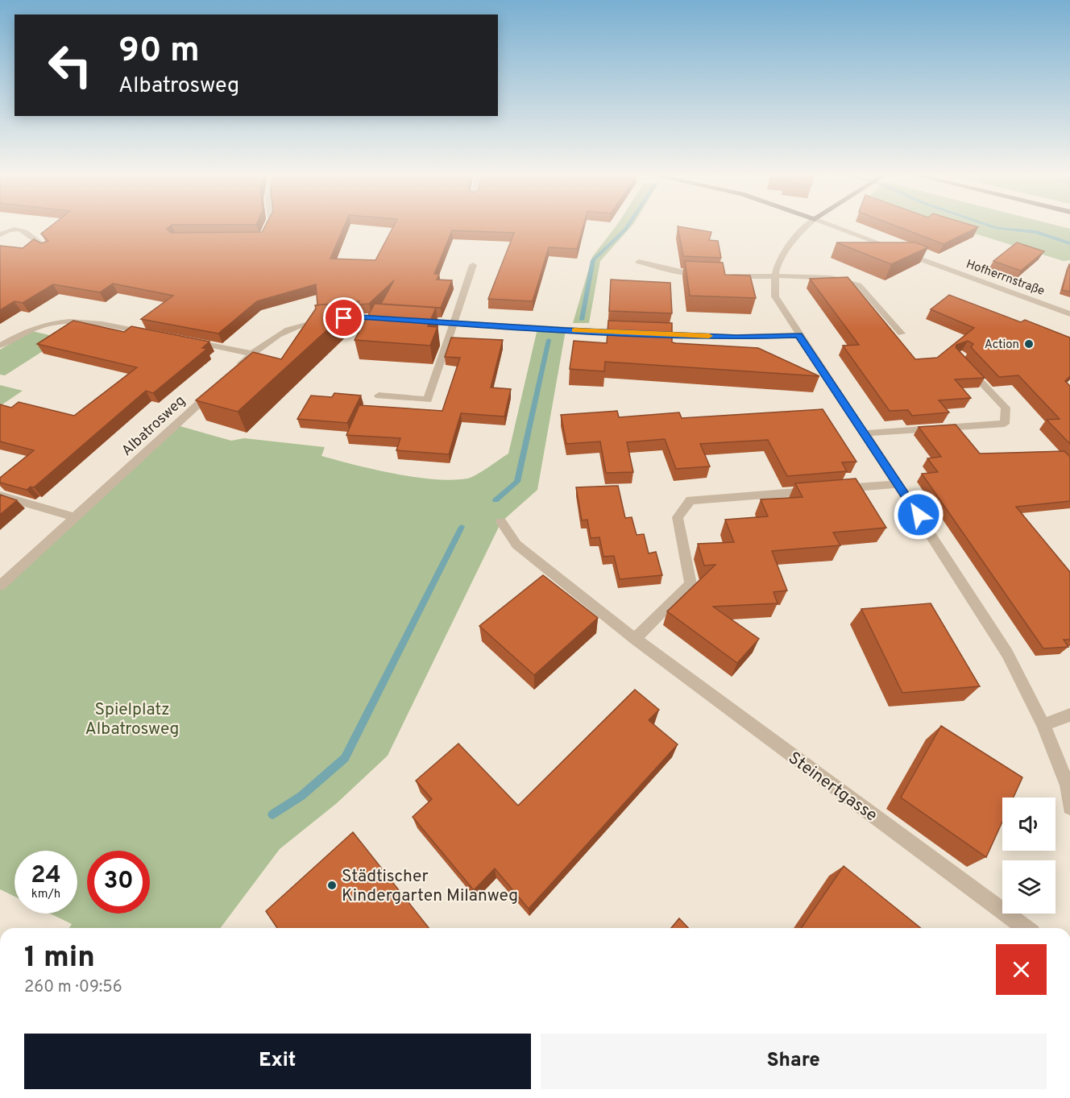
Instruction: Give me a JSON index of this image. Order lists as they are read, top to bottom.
{
  "streets": {
    "street": ["Hofherrnstraße", "Albatrosweg", "Steinertgasse"]
  },
  "parks": ["Spielplatz Albatrosweg"],
  "places": ["Action", "Städtischer Kindergarten Milanweg"],
  "page": {
    "turn": ["90 m", "Albatrosweg"],
    "speed": "24 km/h",
    "limit": "30",
    "heading": ["1 min", "260 m · 09:56"],
    "buttons": ["Exit", "Share"]
  }
}
